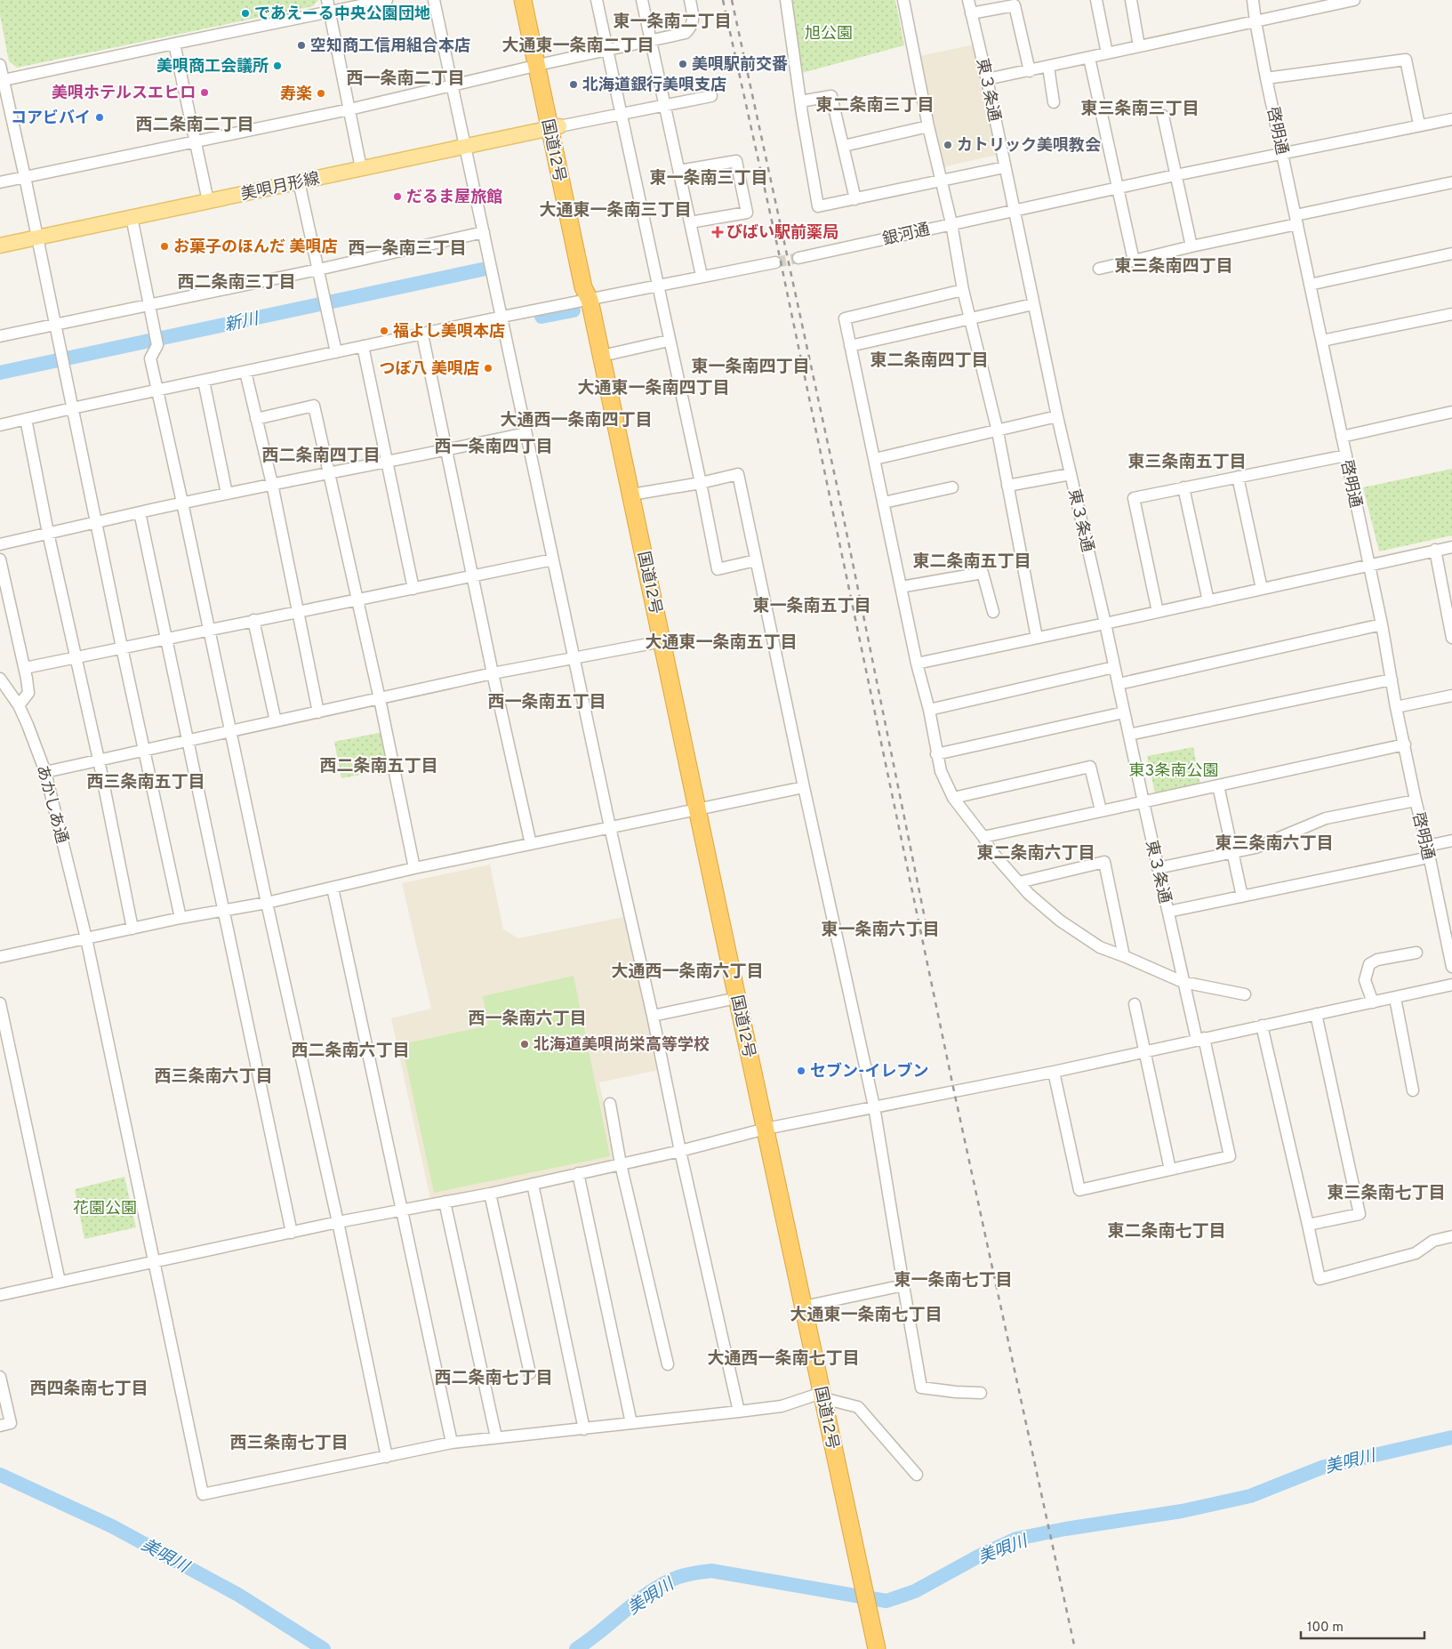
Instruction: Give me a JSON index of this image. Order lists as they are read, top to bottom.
{
  "streets": {
    "highway": ["国道12号"],
    "main road": ["美唄月形線"],
    "street": [
      "東３条通",
      "啓明通",
      "銀河通",
      "あかしあ通"
    ]
  },
  "crossings": [
    ["東３条通", "銀河通"],
    ["啓明通", "銀河通"],
    ["国道12号", "美唄月形線"]
  ],
  "districts": [
    "東一条南二丁目",
    "大通東一条南二丁目",
    "西一条南二丁目",
    "東二条南三丁目",
    "東三条南三丁目",
    "西二条南二丁目",
    "東一条南三丁目",
    "大通東一条南三丁目",
    "西一条南三丁目",
    "東三条南四丁目",
    "西二条南三丁目",
    "東二条南四丁目",
    "東一条南四丁目",
    "大通東一条南四丁目",
    "大通西一条南四丁目",
    "西一条南四丁目",
    "西二条南四丁目",
    "東三条南五丁目",
    "東二条南五丁目",
    "東一条南五丁目",
    "大通東一条南五丁目",
    "西一条南五丁目",
    "西二条南五丁目",
    "西三条南五丁目",
    "東三条南六丁目",
    "東二条南六丁目",
    "東一条南六丁目",
    "大通西一条南六丁目",
    "西一条南六丁目",
    "西二条南六丁目",
    "西三条南六丁目",
    "東三条南七丁目",
    "東二条南七丁目",
    "東一条南七丁目",
    "大通東一条南七丁目",
    "大通西一条南七丁目",
    "西二条南七丁目",
    "西四条南七丁目",
    "西三条南七丁目"
  ],
  "water": ["新川", "美唄川"],
  "parks": ["旭公園", "東3条南公園", "花園公園"],
  "places": {
    "other": [
      "であえーる中央公園団地",
      "空知商工信用組合本店",
      "美唄駅前交番",
      "美唄商工会議所",
      "北海道銀行美唄支店",
      "美唄ホテルスエヒロ",
      "寿楽",
      "コアビバイ",
      "カトリック美唄教会",
      "だるま屋旅館",
      "お菓子のほんだ 美唄店",
      "福よし美唄本店",
      "つぼ八 美唄店",
      "北海道美唄尚栄高等学校",
      "セブン-イレブン"
    ],
    "health": ["びばい駅前薬局"]
  },
  "scale_bar": "100 m"
}
